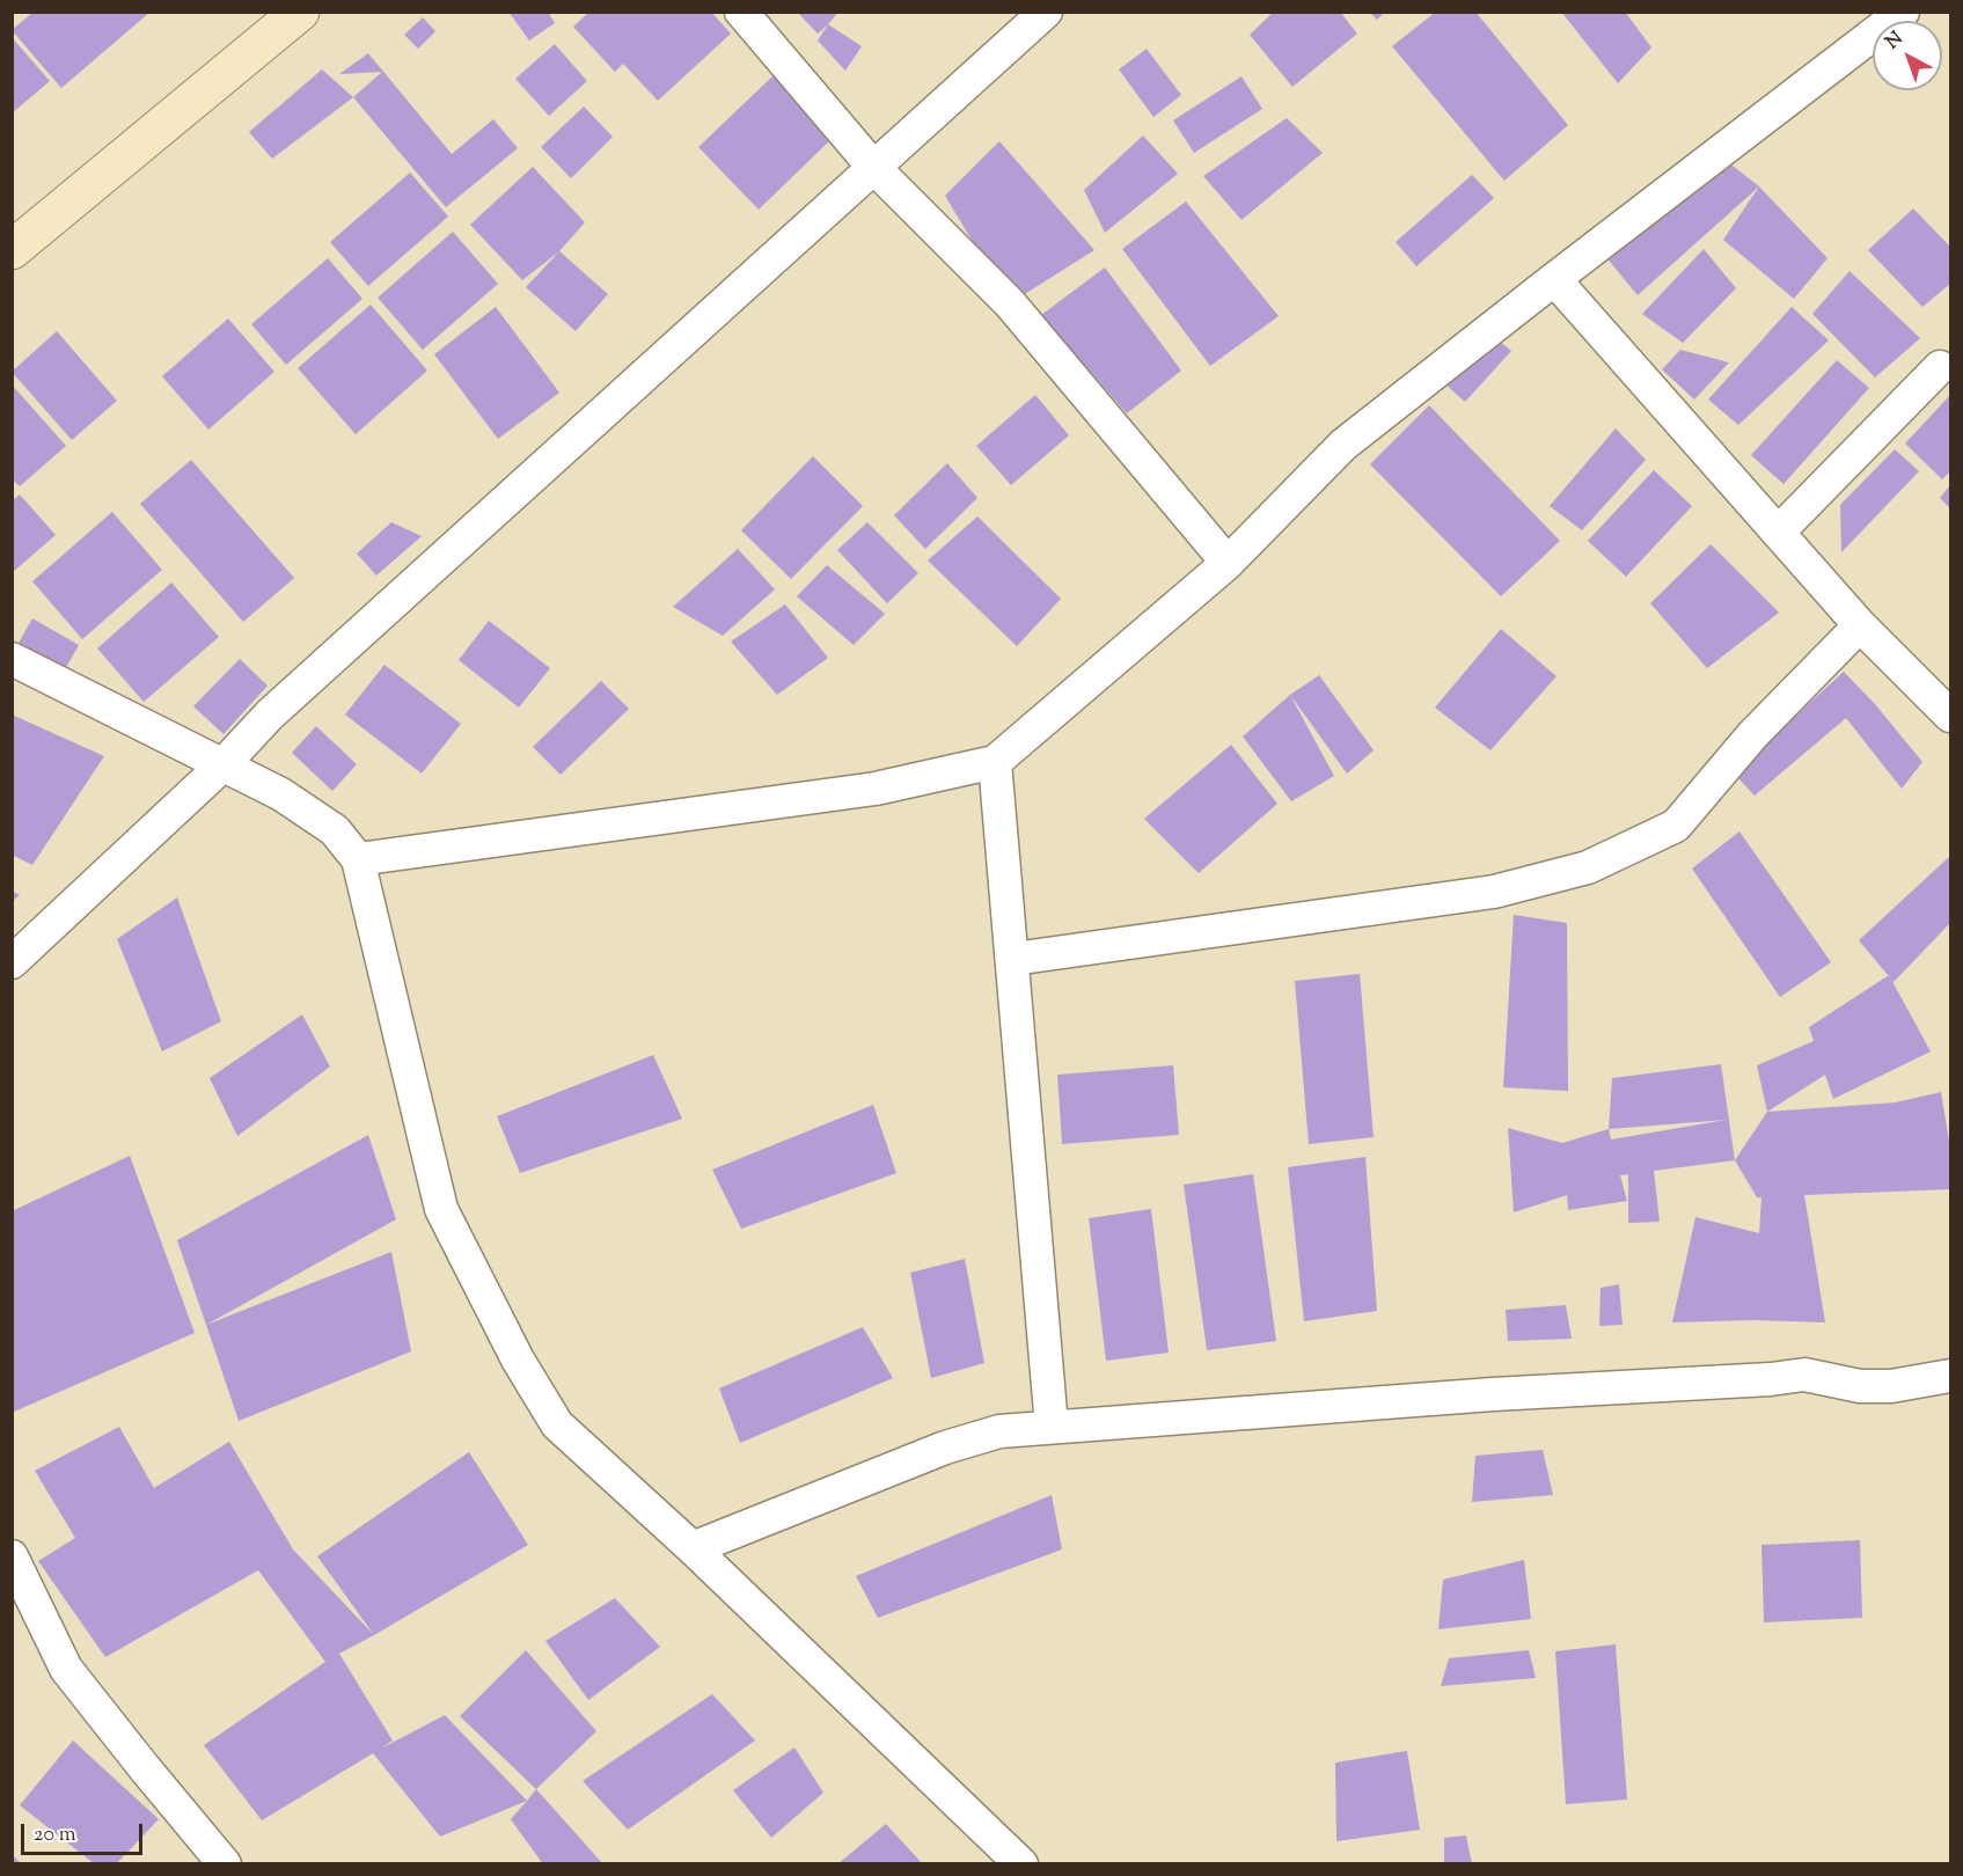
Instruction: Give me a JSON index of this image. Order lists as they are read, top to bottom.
{
  "scale_bar": "20 m",
  "north": "top left"
}
